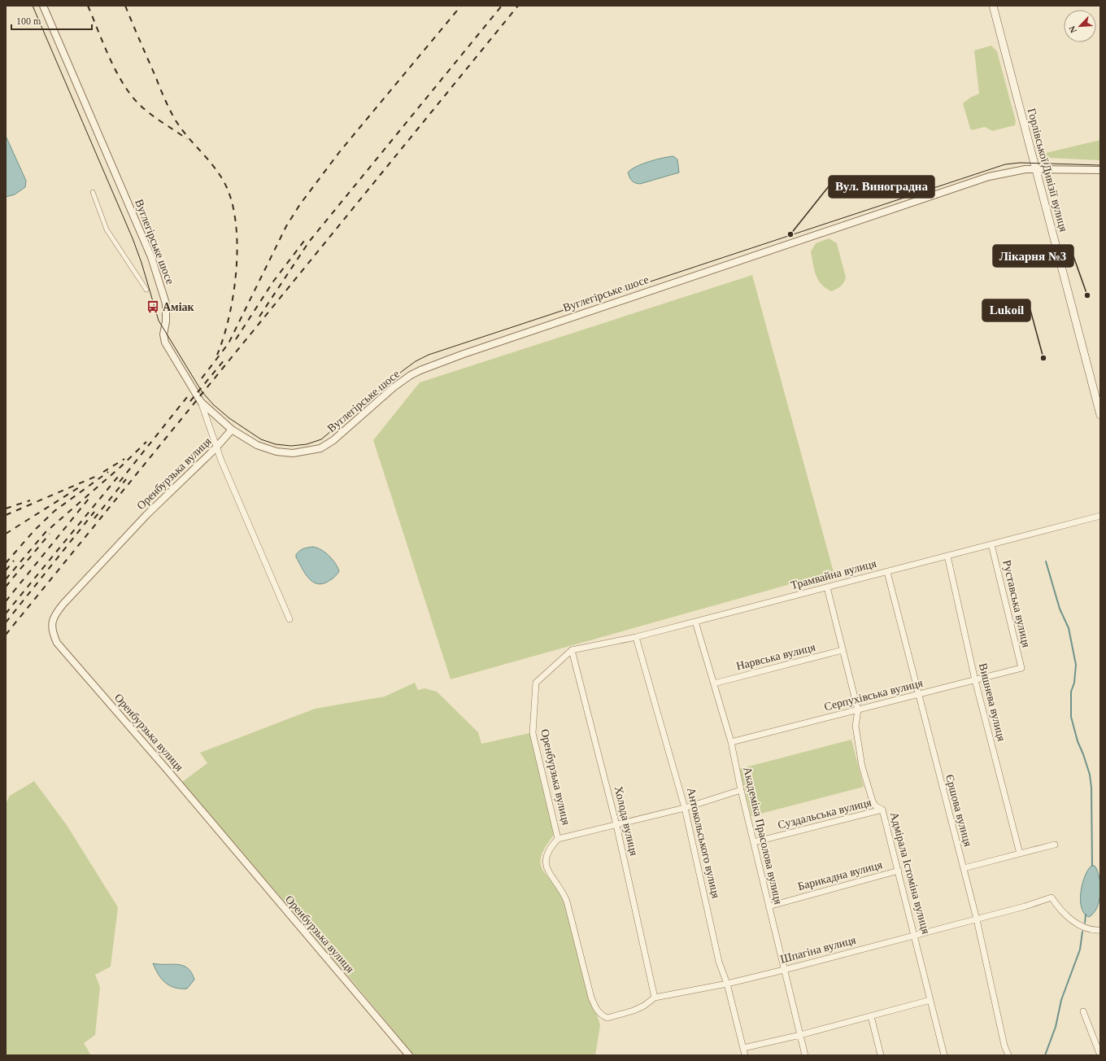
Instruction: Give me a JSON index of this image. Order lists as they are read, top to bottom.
{
  "streets": {
    "main road": ["Горлівської Дивізії вулиця"],
    "street": [
      "Вуглегірське шосе",
      "Оренбурзька вулиця",
      "Трамвайна вулиця",
      "Руставська вулиця",
      "Нарвська вулиця",
      "Серпухівська вулиця",
      "Вишнева вулиця",
      "Єршова вулиця",
      "Суздальська вулиця",
      "Холода вулиця",
      "Академіка Прасолова вулиця",
      "Антокольського вулиця",
      "Адмірала Істоміна вулиця",
      "Барикадна вулиця",
      "Шпагіна вулиця"
    ]
  },
  "crossings": [
    ["Горлівської Дивізії вулиця", "Вуглегірське шосе"],
    ["Вуглегірське шосе", "Оренбурзька вулиця"],
    ["Оренбурзька вулиця", "Трамвайна вулиця"],
    ["Оренбурзька вулиця", "Холода вулиця"],
    ["Оренбурзька вулиця", "Шпагіна вулиця"],
    ["Трамвайна вулиця", "Руставська вулиця"],
    ["Трамвайна вулиця", "Вишнева вулиця"],
    ["Трамвайна вулиця", "Єршова вулиця"],
    ["Трамвайна вулиця", "Холода вулиця"],
    ["Трамвайна вулиця", "Академіка Прасолова вулиця"],
    ["Трамвайна вулиця", "Антокольського вулиця"],
    ["Трамвайна вулиця", "Адмірала Істоміна вулиця"],
    ["Руставська вулиця", "Серпухівська вулиця"],
    ["Нарвська вулиця", "Академіка Прасолова вулиця"],
    ["Нарвська вулиця", "Адмірала Істоміна вулиця"],
    ["Серпухівська вулиця", "Вишнева вулиця"],
    ["Серпухівська вулиця", "Єршова вулиця"],
    ["Серпухівська вулиця", "Академіка Прасолова вулиця"],
    ["Серпухівська вулиця", "Адмірала Істоміна вулиця"],
    ["Єршова вулиця", "Шпагіна вулиця"],
    ["Суздальська вулиця", "Академіка Прасолова вулиця"],
    ["Суздальська вулиця", "Адмірала Істоміна вулиця"],
    ["Холода вулиця", "Шпагіна вулиця"],
    ["Академіка Прасолова вулиця", "Барикадна вулиця"],
    ["Академіка Прасолова вулиця", "Шпагіна вулиця"],
    ["Антокольського вулиця", "Шпагіна вулиця"],
    ["Адмірала Істоміна вулиця", "Барикадна вулиця"],
    ["Адмірала Істоміна вулиця", "Шпагіна вулиця"]
  ],
  "places": {
    "other": ["Вул. Виноградна", "Лікарня №3", "Lukoil"],
    "bus stop": ["Аміак"]
  },
  "scale_bar": "100 m",
  "north": "bottom left"
}
